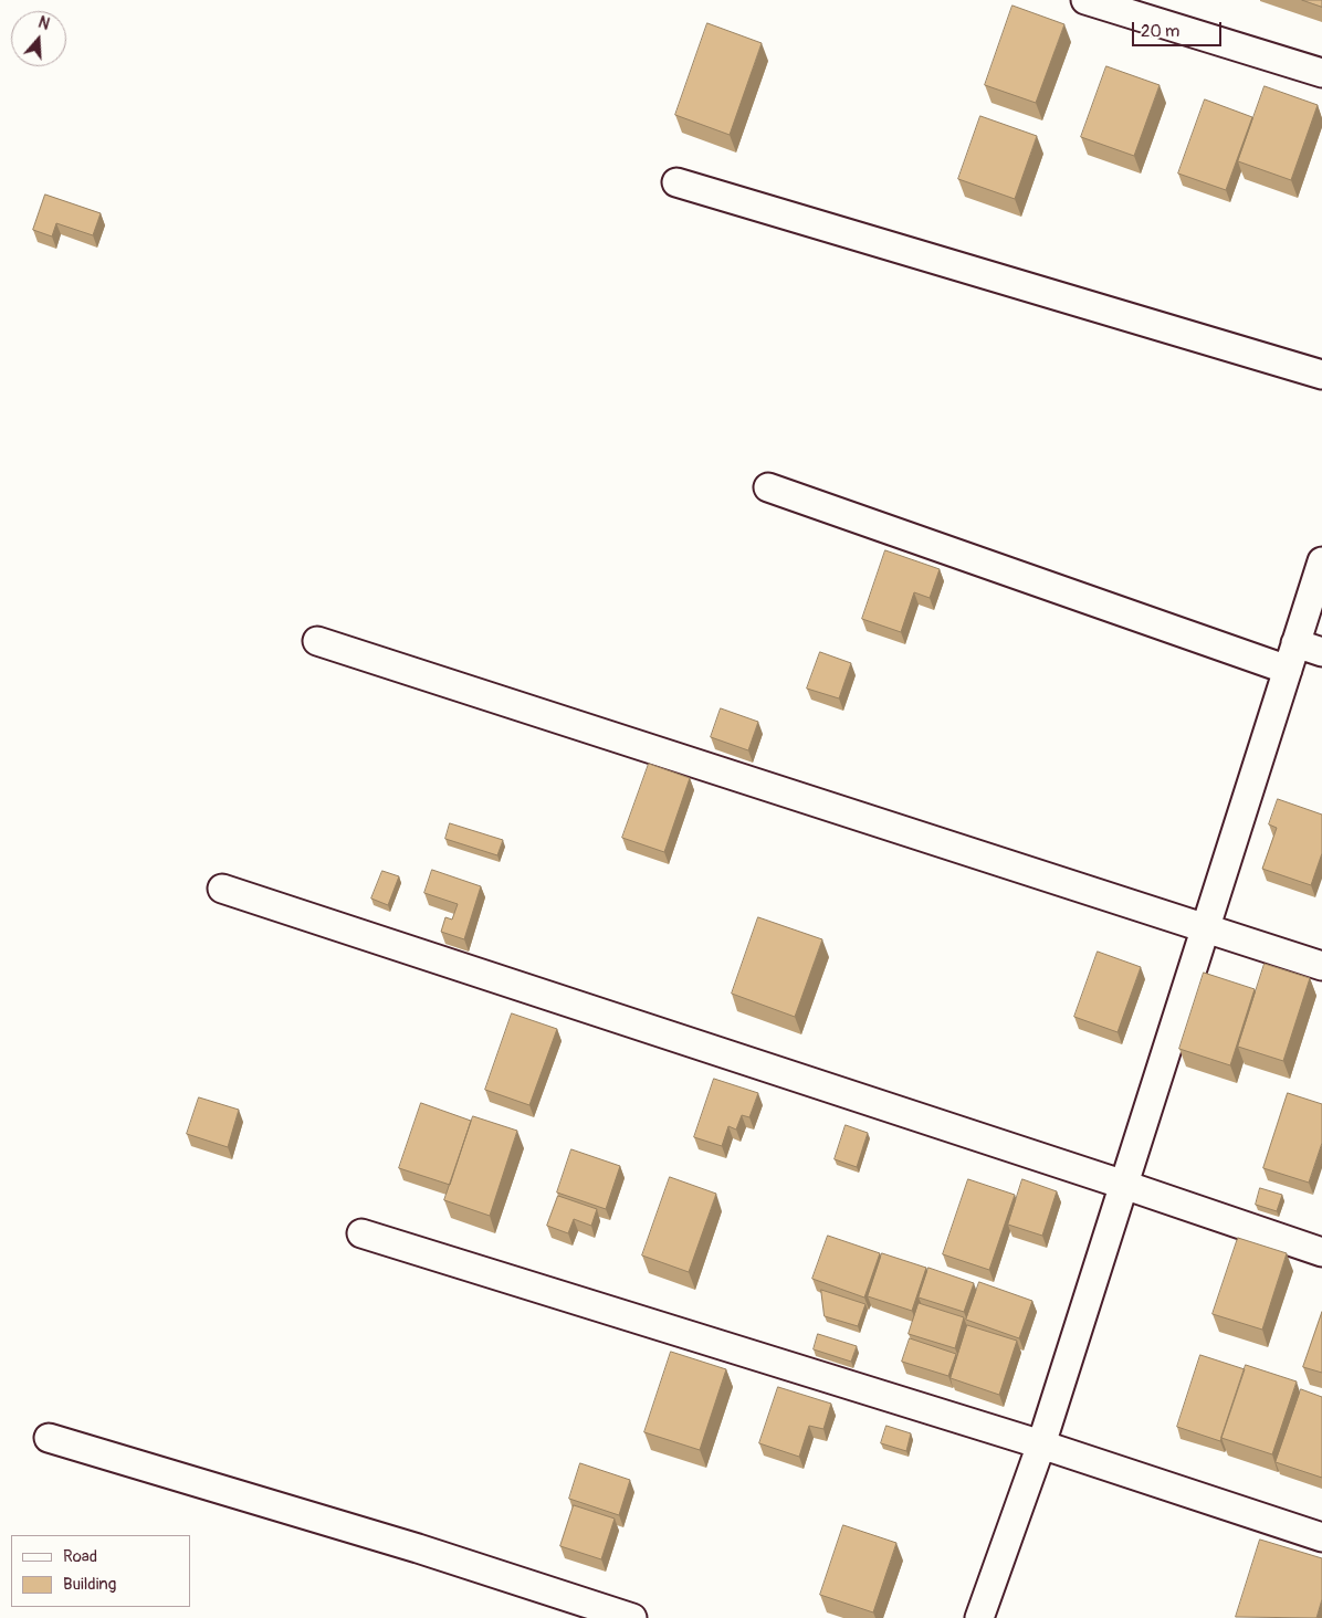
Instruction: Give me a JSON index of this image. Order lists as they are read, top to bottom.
{
  "legend": ["Road", "Building"],
  "scale_bar": "20 m",
  "north": "top"
}
